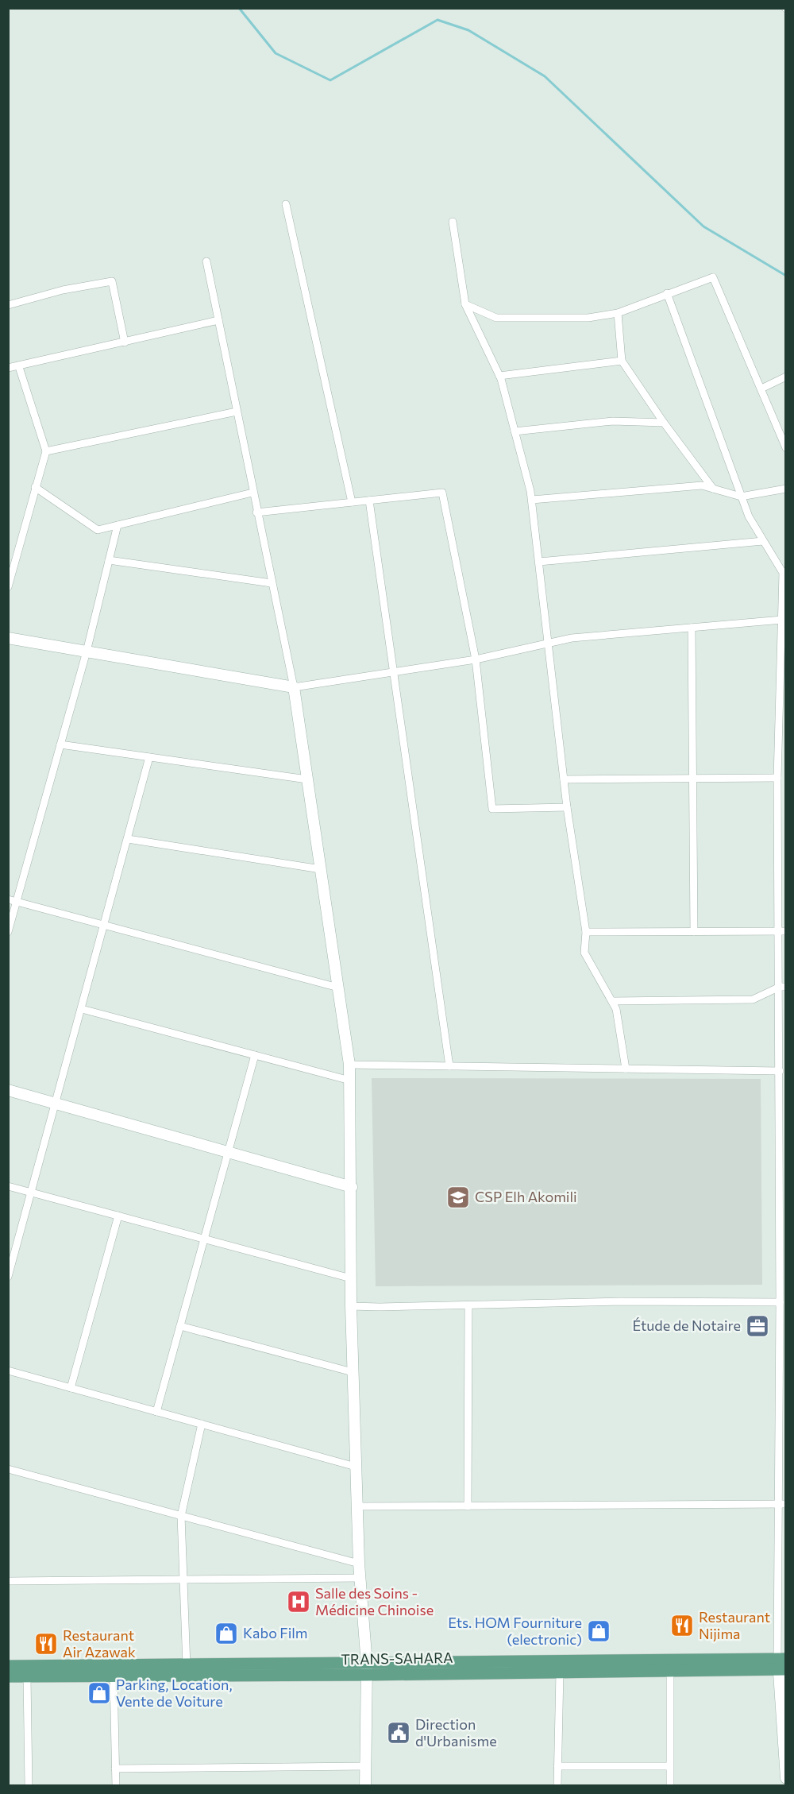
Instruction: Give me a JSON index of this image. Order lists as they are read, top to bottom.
{
  "streets": {
    "main road": ["TRANS-SAHARA"]
  },
  "places": {
    "school or university": ["CSP Elh Akomili"],
    "office": ["Étude de Notaire"],
    "hospital": ["Salle des Soins - Médicine Chinoise"],
    "restaurant": ["Restaurant Nijima", "Restaurant Air Azawak"],
    "shop": ["Ets. HOM Fourniture (electronic)", "Kabo Film", "Parking, Location, Vente de Voiture"],
    "public building": ["Direction d'Urbanisme"]
  }
}
